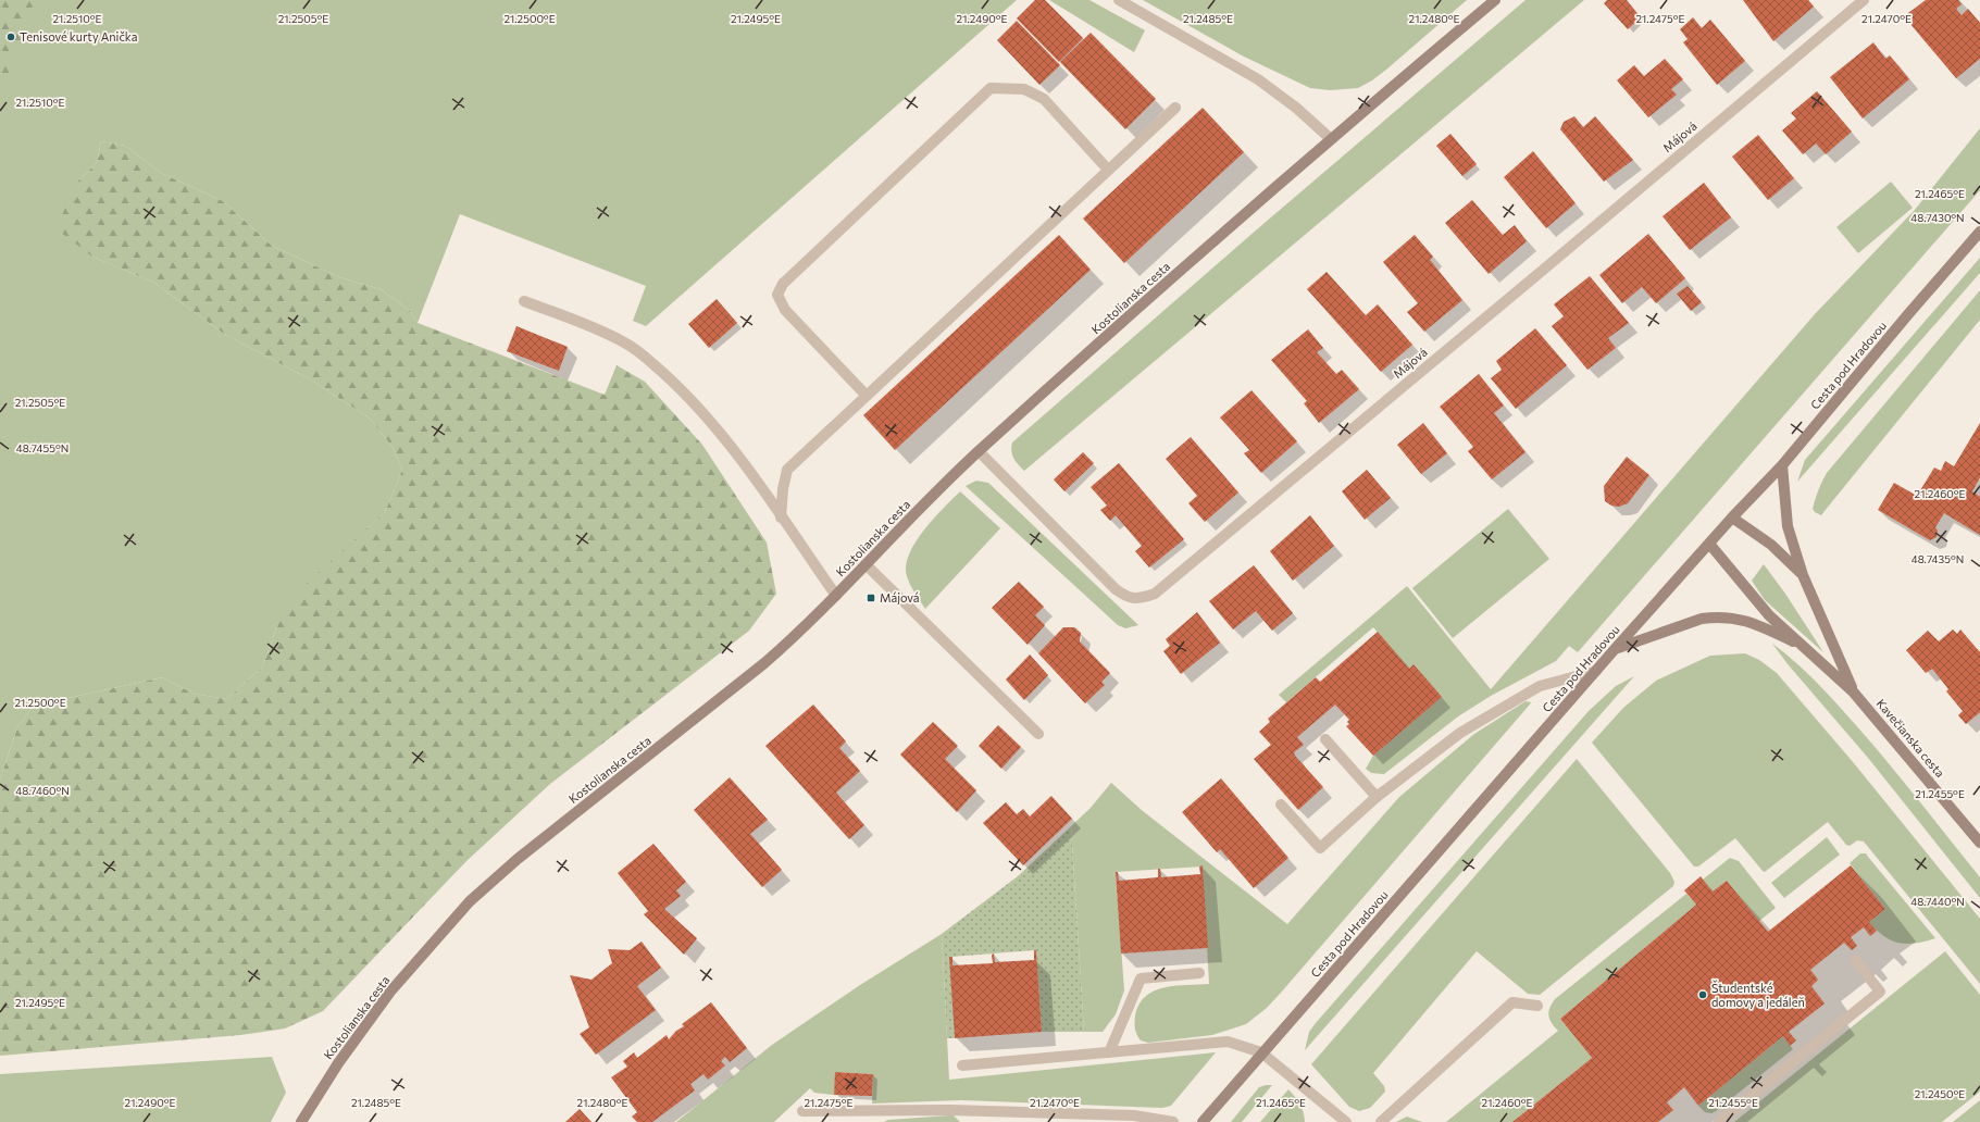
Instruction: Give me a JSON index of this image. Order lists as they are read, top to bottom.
{
  "streets": {
    "street": [
      "Májová",
      "Kostolianska cesta",
      "Cesta pod Hradovou",
      "Kavečianska cesta"
    ]
  },
  "crossings": [
    ["Májová", "Kostolianska cesta"],
    ["Cesta pod Hradovou", "Kavečianska cesta"]
  ],
  "places": {
    "other": ["Tenisové kurty Anička", "Študentské domovy a jedáleň"],
    "transit": ["Májová"]
  },
  "coordinates": [
    "21.2510°E",
    "21.2505°E",
    "21.2500°E",
    "21.2495°E",
    "21.2490°E",
    "21.2485°E",
    "21.2480°E",
    "21.2475°E",
    "21.2470°E",
    "21.2465°E",
    "48.7430°N",
    "48.7455°N",
    "21.2460°E",
    "48.7435°N",
    "48.7460°N",
    "21.2455°E",
    "48.7440°N",
    "21.2450°E"
  ]
}
